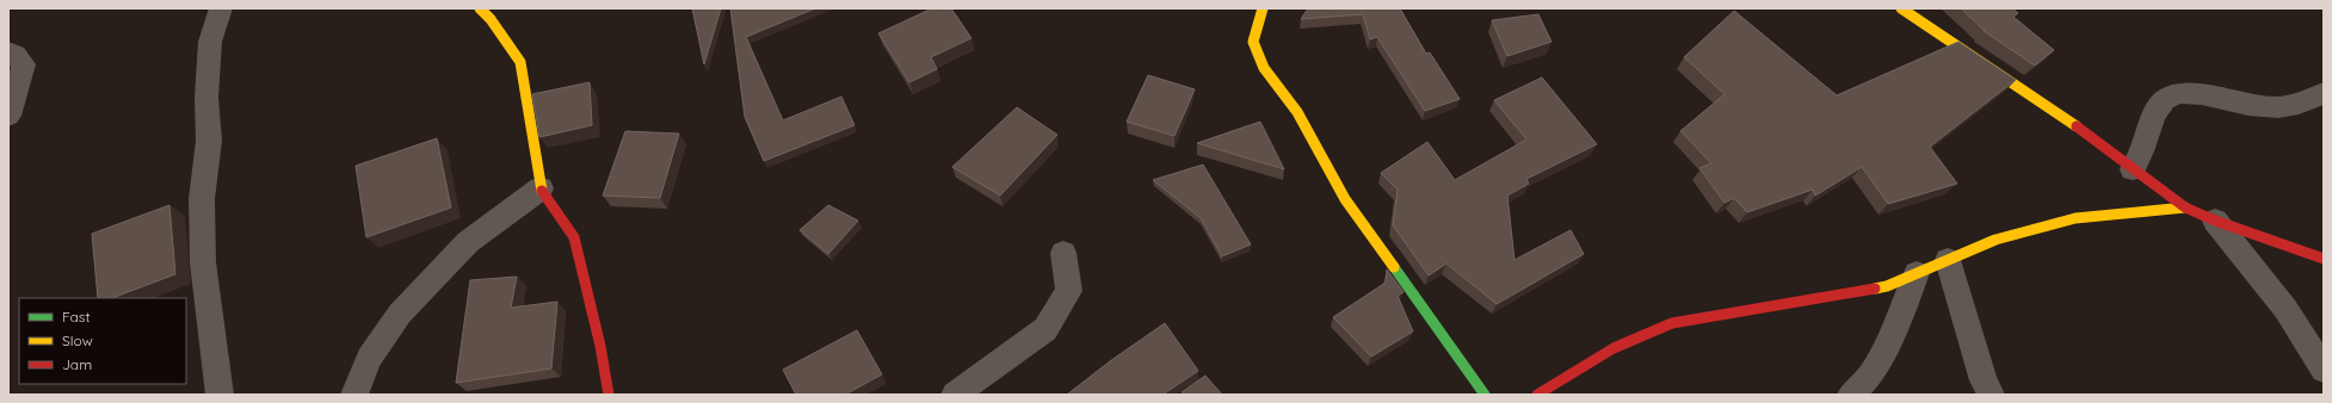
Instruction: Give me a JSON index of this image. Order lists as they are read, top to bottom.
{
  "legend": ["Fast", "Slow", "Jam"]
}
